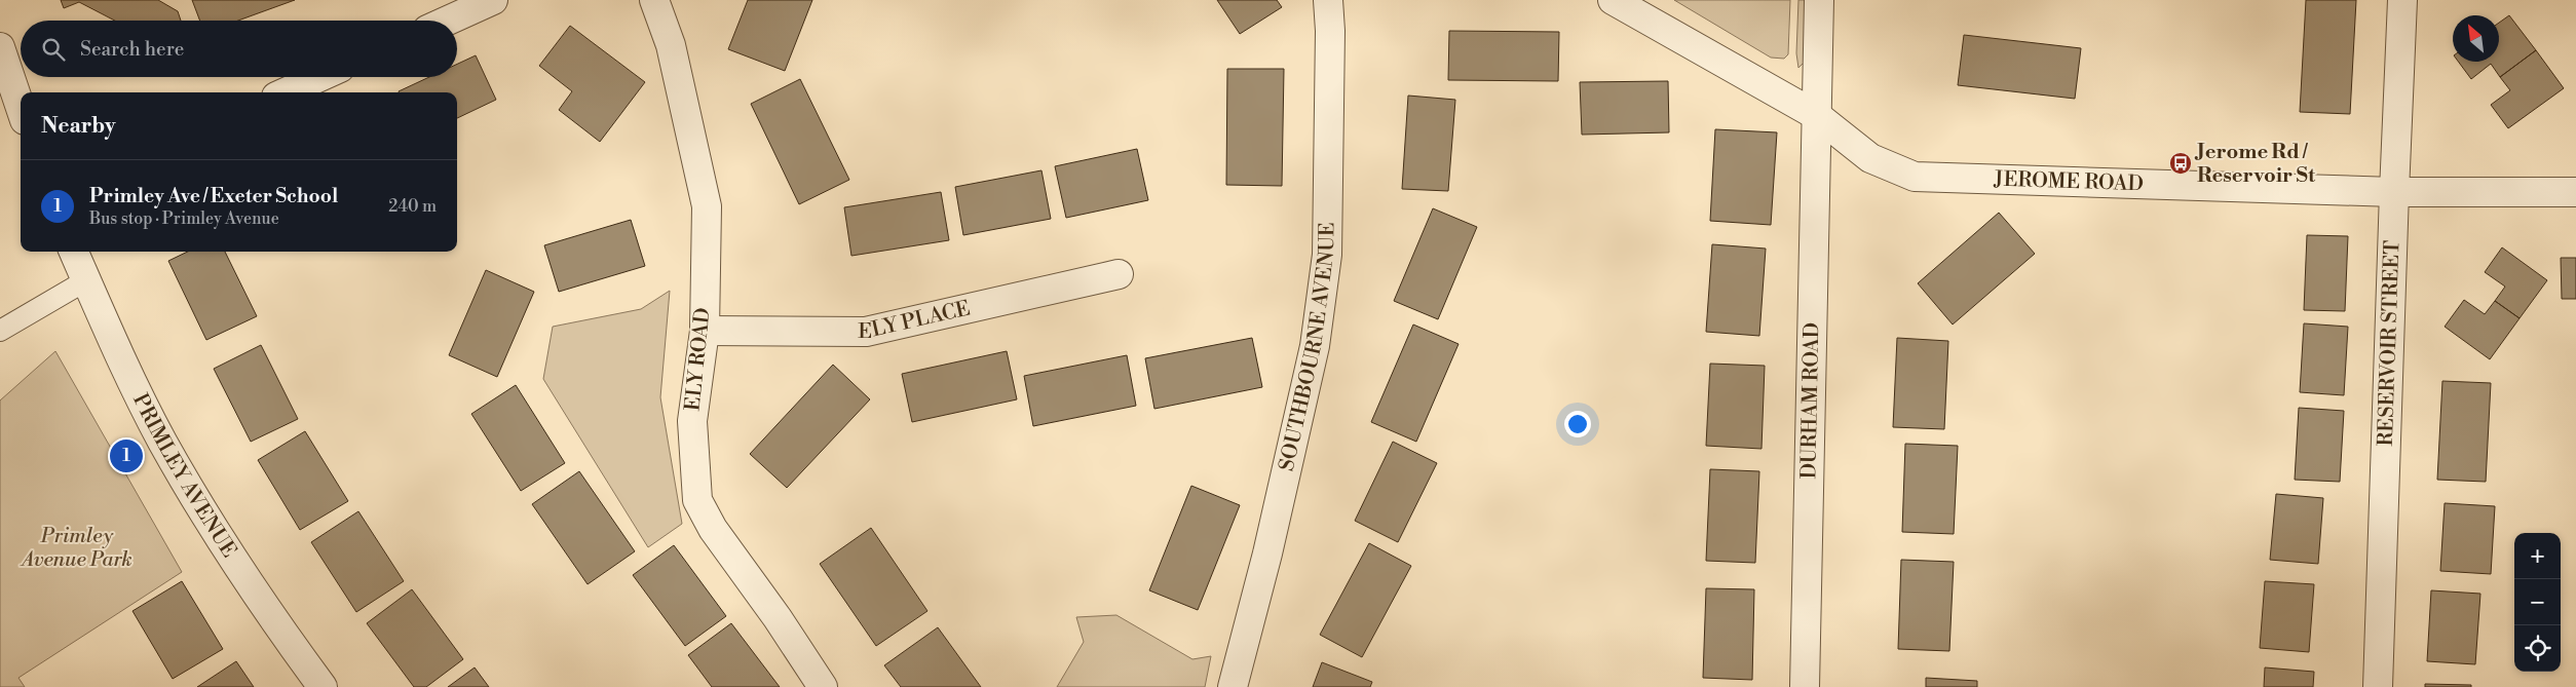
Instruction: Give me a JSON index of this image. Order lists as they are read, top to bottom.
{
  "streets": {
    "street": [
      "JEROME ROAD",
      "ELY PLACE",
      "RESERVOIR STREET",
      "SOUTHBOURNE AVENUE",
      "ELY ROAD",
      "DURHAM ROAD",
      "PRIMLEY AVENUE"
    ]
  },
  "crossings": [
    ["JEROME ROAD", "RESERVOIR STREET"],
    ["JEROME ROAD", "DURHAM ROAD"],
    ["ELY PLACE", "ELY ROAD"]
  ],
  "parks": ["Primley Avenue Park"],
  "places": {
    "bus stop": ["Jerome Rd / Reservoir St"]
  },
  "north": "top left",
  "page": {
    "search": "Search here",
    "heading": "Nearby",
    "list": [
      {
        "mark": "1",
        "name": "Primley Ave / Exeter School",
        "note": "Bus stop · Primley Avenue",
        "value": "240 m"
      }
    ],
    "pins": "1",
    "map_buttons": ["+", "−"]
  }
}
